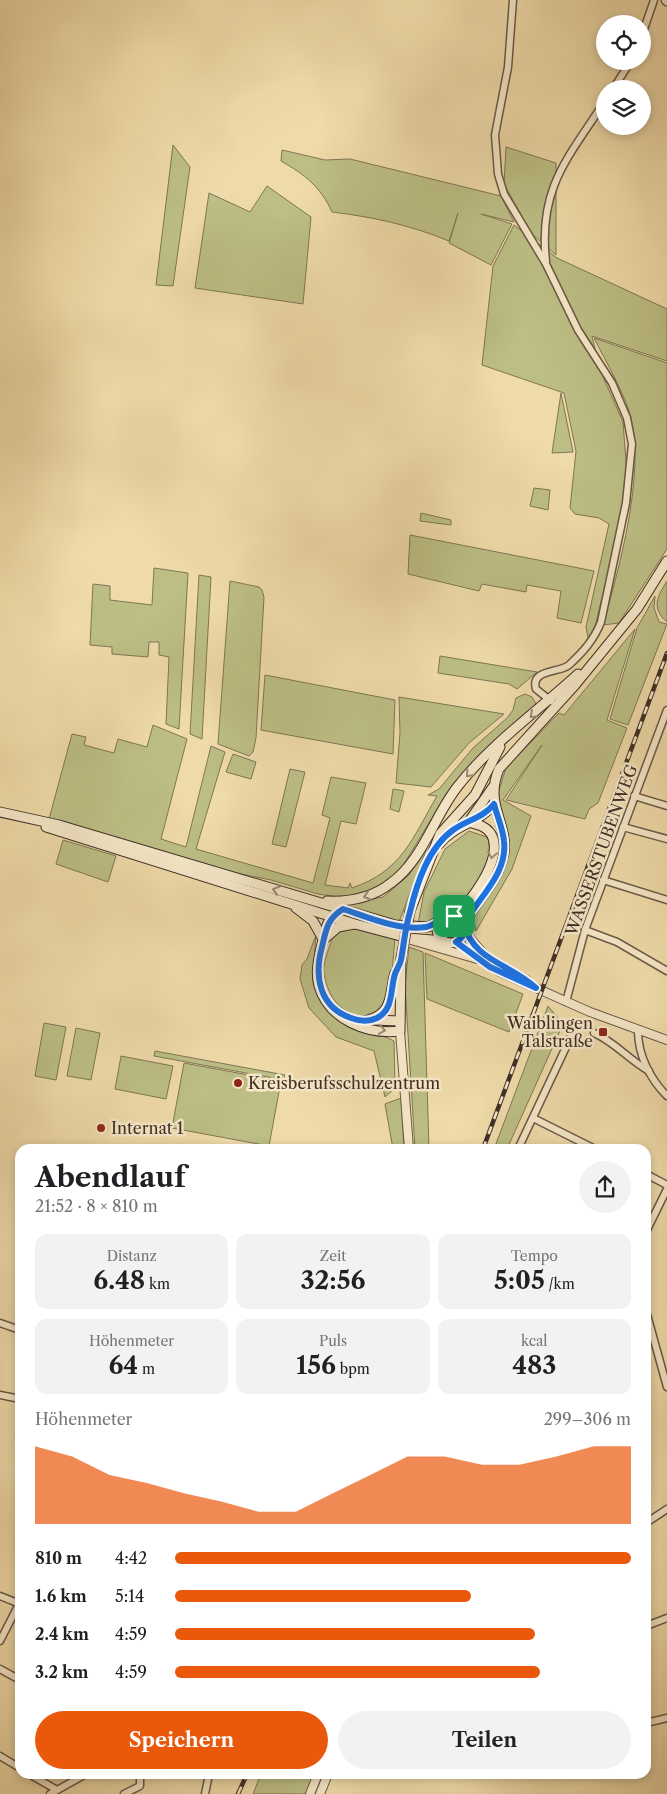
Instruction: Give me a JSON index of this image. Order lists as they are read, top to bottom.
{
  "streets": {
    "street": ["WASSERSTUBENWEG"]
  },
  "places": {
    "transit": ["Waiblingen Talstraße"],
    "other": ["Kreisberufsschulzentrum", "Internat 1"]
  },
  "page": {
    "heading": ["Abendlauf", "21:52 · 8 × 810 m"],
    "stats": [
      ["Distanz", "6.48 km"],
      ["Zeit", "32:56"],
      ["Tempo", "5:05 /km"],
      ["Höhenmeter", "64 m"],
      ["Puls", "156 bpm"],
      ["kcal", "483"]
    ],
    "chart": ["Höhenmeter", "299–306 m"],
    "list": [
      {
        "name": "810 m",
        "note": "4:42"
      },
      {
        "name": "1.6 km",
        "note": "5:14"
      },
      {
        "name": "2.4 km",
        "note": "4:59"
      },
      {
        "name": "3.2 km",
        "note": "4:59"
      }
    ],
    "buttons": ["Speichern", "Teilen"]
  }
}
